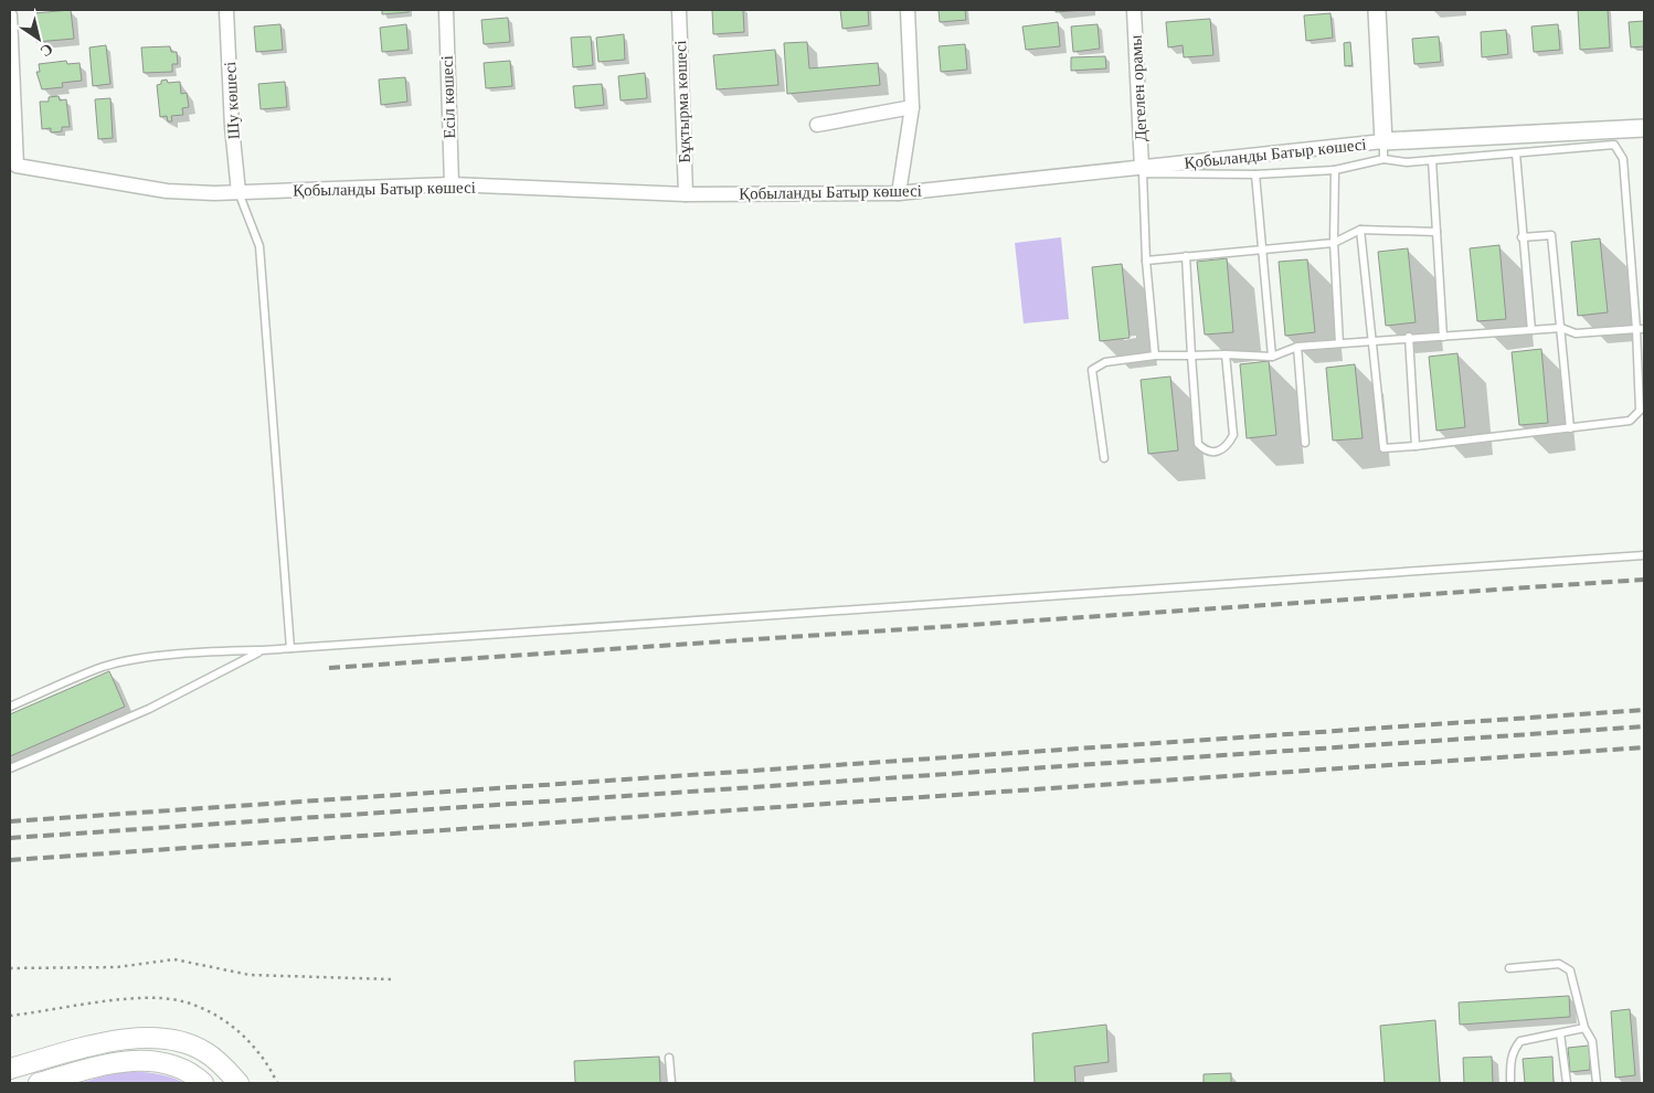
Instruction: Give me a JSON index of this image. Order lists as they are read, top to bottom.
{
  "streets": {
    "street": [
      "Дегелен орамы",
      "Есіл көшесі",
      "Шу көшесі",
      "Бұқтырма көшесі",
      "Қобыланды Батыр көшесі"
    ]
  },
  "crossings": [
    ["Дегелен орамы", "Қобыланды Батыр көшесі"],
    ["Есіл көшесі", "Қобыланды Батыр көшесі"],
    ["Шу көшесі", "Қобыланды Батыр көшесі"],
    ["Бұқтырма көшесі", "Қобыланды Батыр көшесі"]
  ],
  "north": "bottom right"
}
